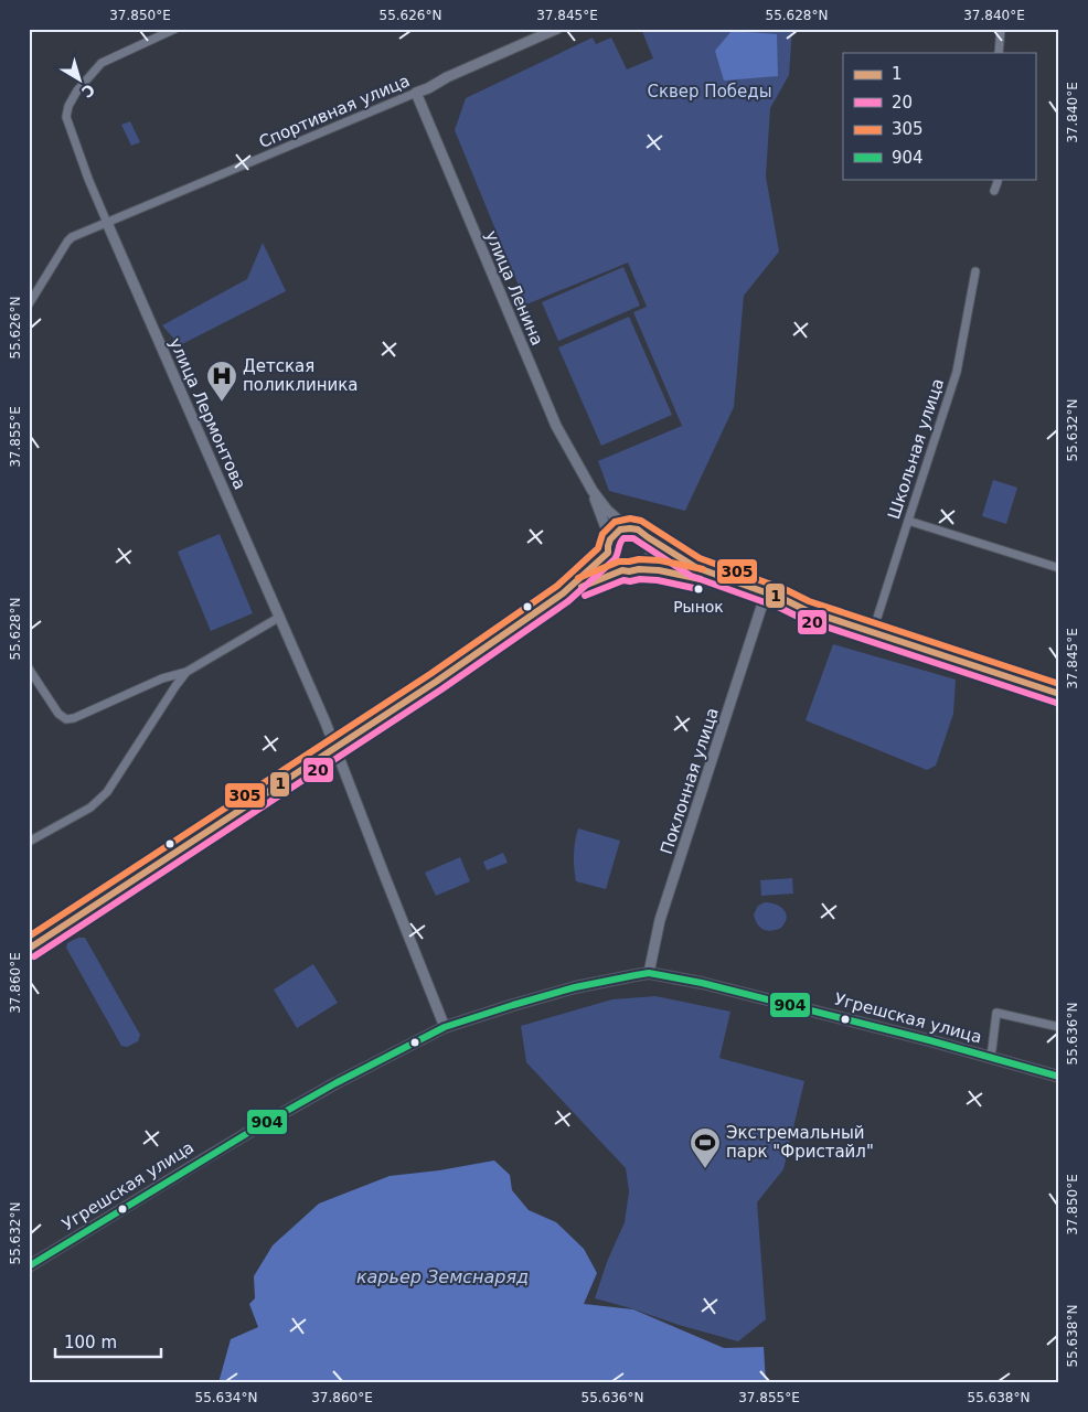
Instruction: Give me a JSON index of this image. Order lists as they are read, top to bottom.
{
  "streets": {
    "main road": ["Угрешская улица"],
    "street": [
      "Спортивная улица",
      "улица Ленина",
      "улица Лермонтова",
      "Школьная улица",
      "Поклонная улица"
    ]
  },
  "crossings": [
    ["Спортивная улица", "улица Ленина"],
    ["Спортивная улица", "улица Лермонтова"],
    ["улица Ленина", "Школьная улица"],
    ["улица Ленина", "Поклонная улица"],
    ["улица Лермонтова", "Угрешская улица"],
    ["Поклонная улица", "Угрешская улица"]
  ],
  "water": ["карьер Земснаряд"],
  "parks": ["Сквер Победы"],
  "places": {
    "hospital": ["Детская поликлиника"],
    "other": ["Рынок"],
    "sports": ["Экстремальный парк \"Фристайл\""]
  },
  "lines": [
    "transit line 305",
    "transit line 1",
    "transit line 20",
    "transit line 904"
  ],
  "legend": [
    "1",
    "20",
    "305",
    "904"
  ],
  "scale_bar": "100 m",
  "north": "bottom right",
  "coordinates": [
    "37.850°E",
    "55.626°N",
    "37.845°E",
    "55.628°N",
    "37.840°E",
    "55.632°N",
    "37.855°E",
    "37.860°E",
    "55.636°N",
    "55.638°N",
    "55.634°N"
  ]
}
